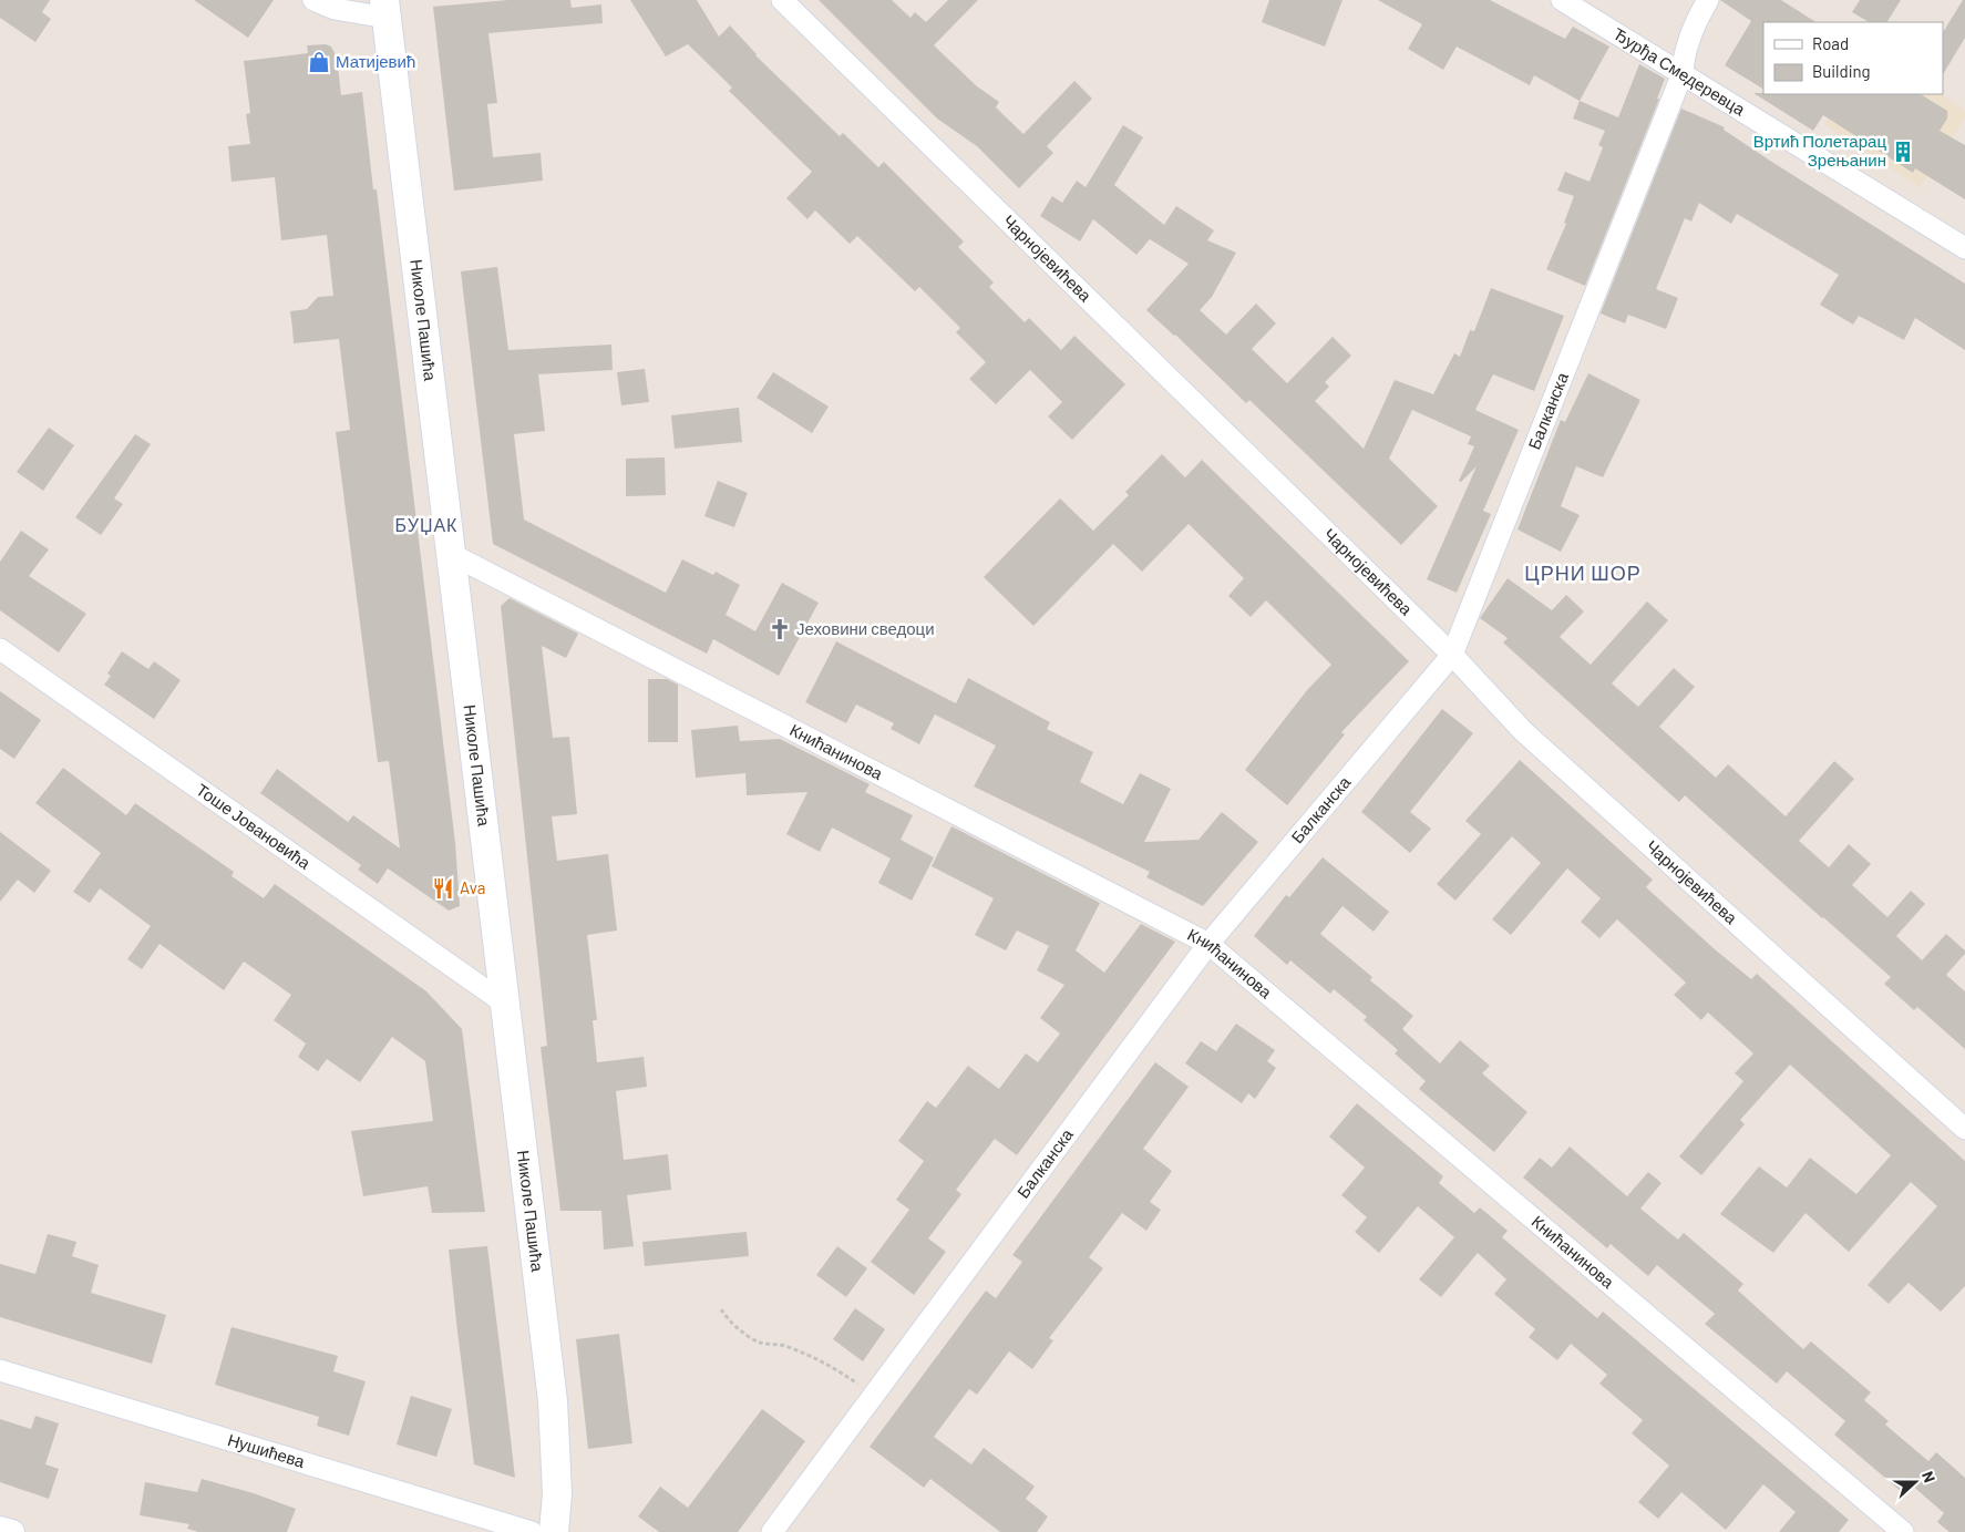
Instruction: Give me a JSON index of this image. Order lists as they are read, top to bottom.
{
  "streets": {
    "main road": ["Николе Пашића"],
    "street": [
      "Ђурђа Смедеревца",
      "Чарнојевићева",
      "Балканска",
      "Книћанинова",
      "Тоше Јовановића",
      "Нушићева"
    ]
  },
  "crossings": [
    ["Ђурђа Смедеревца", "Балканска"],
    ["Чарнојевићева", "Балканска"],
    ["Николе Пашића", "Книћанинова"],
    ["Николе Пашића", "Тоше Јовановића"],
    ["Балканска", "Книћанинова"]
  ],
  "districts": ["БУЏАК", "ЦРНИ ШОР"],
  "places": {
    "shop": ["Матијевић"],
    "building": ["Вртић Полетарац Зрењанин"],
    "church": ["Јеховини сведоци"],
    "restaurant": ["Ava"]
  },
  "legend": ["Road", "Building"],
  "north": "right"
}
